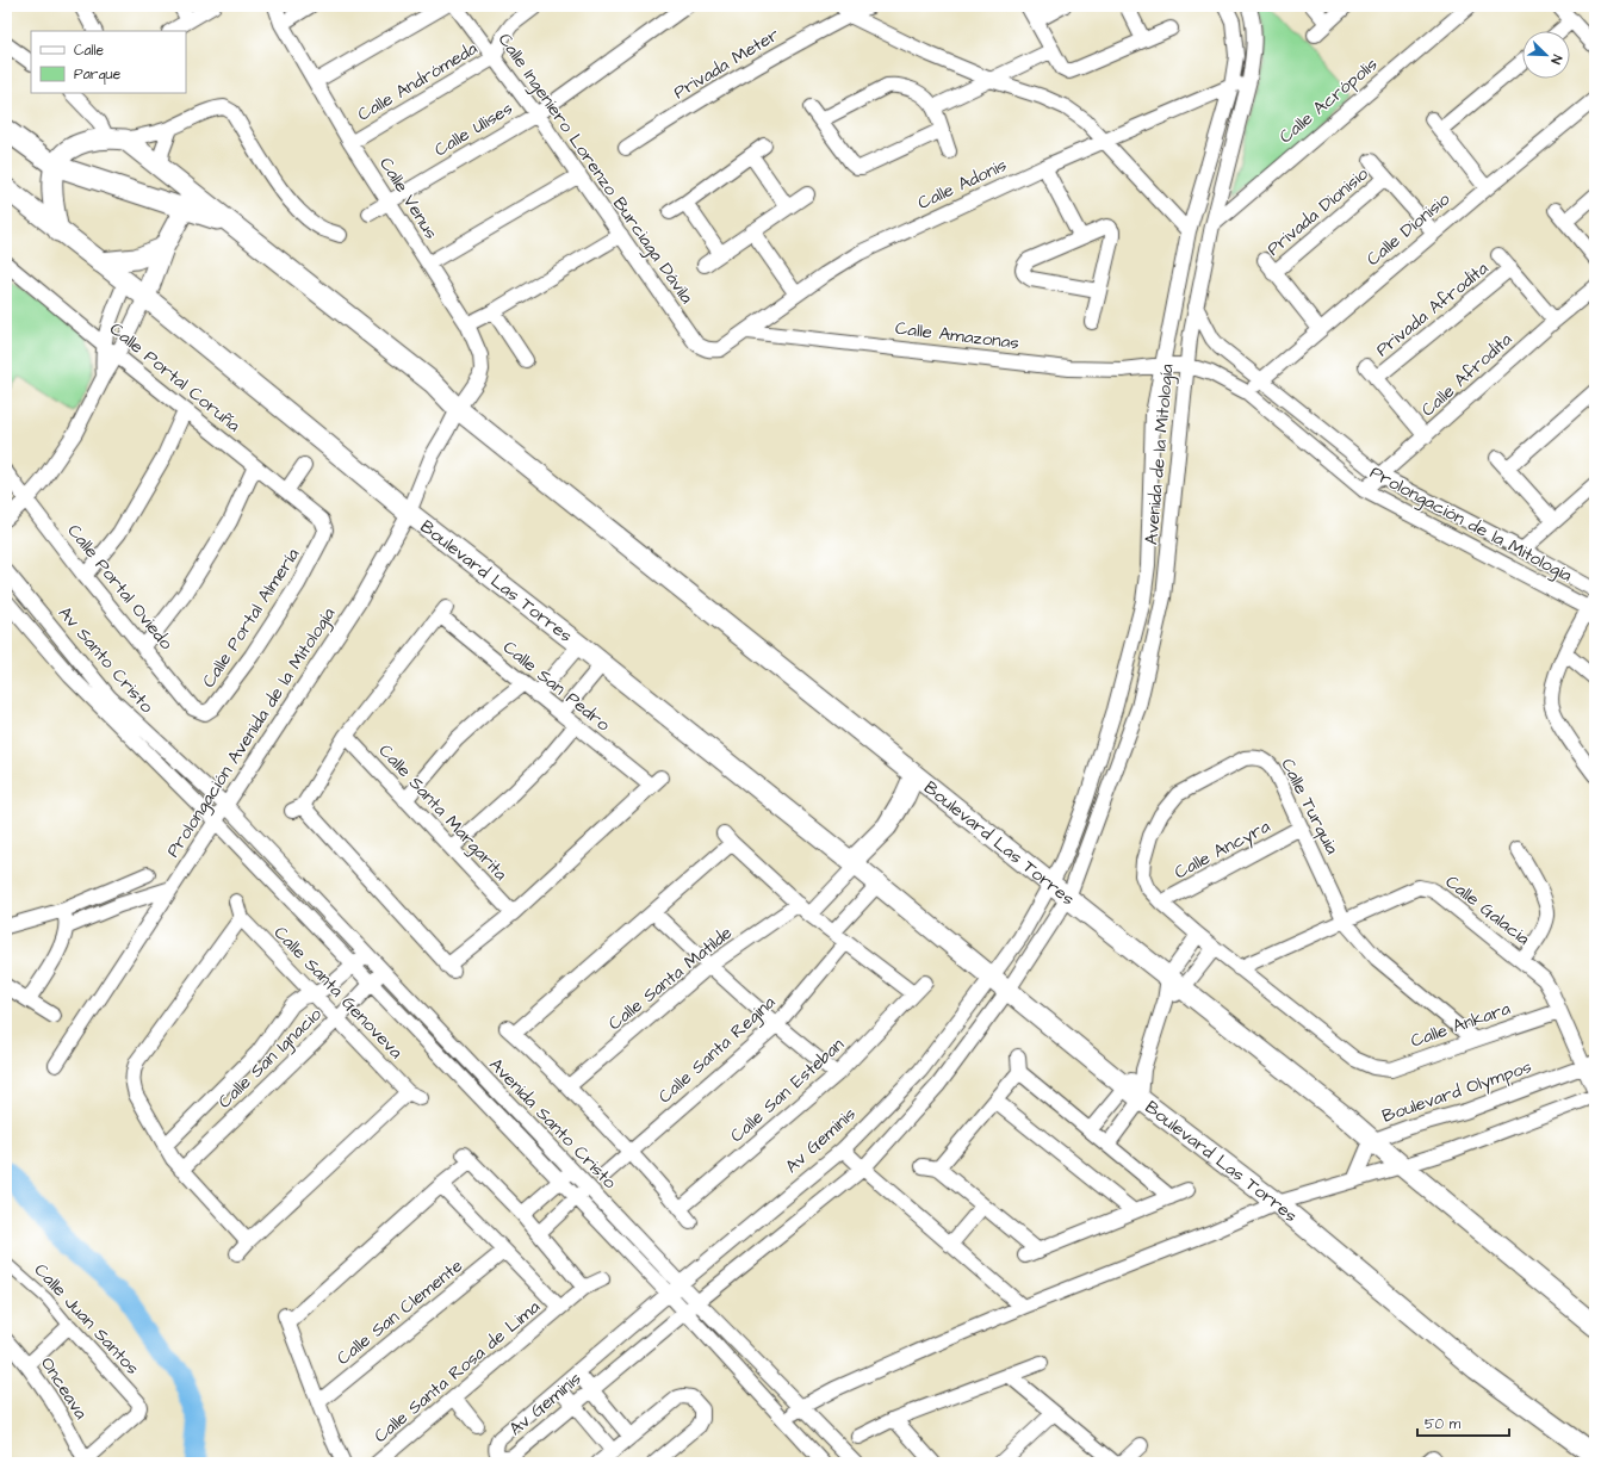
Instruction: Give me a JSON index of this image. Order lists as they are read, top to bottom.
{
  "streets": {
    "main road": ["Boulevard Las Torres"],
    "street": [
      "Privada Meter",
      "Calle Andrómeda",
      "Calle Acrópolis",
      "Calle Ulises",
      "Calle Ingeniero Lorenzo Burciaga Dávila",
      "Calle Adonis",
      "Calle Venus",
      "Privada Dionisio",
      "Calle Dionisio",
      "Privada Afrodita",
      "Calle Amazonas",
      "Calle Afrodita",
      "Calle Portal Coruña",
      "Avenida de la Mitología",
      "Prolongación de la Mitología",
      "Calle Portal Oviedo",
      "Calle Portal Almería",
      "Av Santo Cristo",
      "Calle San Pedro",
      "Prolongación Avenida de la Mitología",
      "Calle Turquia",
      "Calle Santa Margarita",
      "Calle Ancyra",
      "Calle Galacia",
      "Calle Santa Matilde",
      "Calle Santa Genoveva",
      "Calle Ankara",
      "Calle Santa Regina",
      "Calle San Ignacio",
      "Calle San Esteban",
      "Boulevard Olympos",
      "Avenida Santo Cristo",
      "Av Geminis",
      "Calle San Clemente",
      "Calle Juan Santos",
      "Calle Santa Rosa de Lima",
      "Onceava"
    ]
  },
  "crossings": [
    ["Calle Andrómeda", "Calle Ingeniero Lorenzo Burciaga Dávila"],
    ["Calle Andrómeda", "Calle Venus"],
    ["Calle Acrópolis", "Avenida de la Mitología"],
    ["Calle Ulises", "Calle Ingeniero Lorenzo Burciaga Dávila"],
    ["Calle Ulises", "Calle Venus"],
    ["Calle Ingeniero Lorenzo Burciaga Dávila", "Calle Adonis"],
    ["Calle Adonis", "Calle Amazonas"],
    ["Calle Adonis", "Avenida de la Mitología"],
    ["Calle Venus", "Boulevard Las Torres"],
    ["Calle Venus", "Prolongación Avenida de la Mitología"],
    ["Privada Dionisio", "Calle Dionisio"],
    ["Calle Dionisio", "Prolongación de la Mitología"],
    ["Privada Afrodita", "Calle Afrodita"],
    ["Calle Amazonas", "Avenida de la Mitología"],
    ["Calle Amazonas", "Prolongación de la Mitología"],
    ["Calle Afrodita", "Prolongación de la Mitología"],
    ["Calle Portal Coruña", "Calle Portal Almería"],
    ["Avenida de la Mitología", "Prolongación de la Mitología"],
    ["Avenida de la Mitología", "Boulevard Las Torres"],
    ["Avenida de la Mitología", "Av Geminis"],
    ["Boulevard Las Torres", "Prolongación Avenida de la Mitología"],
    ["Boulevard Las Torres", "Boulevard Olympos"],
    ["Boulevard Las Torres", "Av Geminis"],
    ["Calle Portal Oviedo", "Calle Portal Almería"],
    ["Av Santo Cristo", "Prolongación Avenida de la Mitología"],
    ["Av Santo Cristo", "Avenida Santo Cristo"],
    ["Calle San Pedro", "Calle Santa Margarita"],
    ["Prolongación Avenida de la Mitología", "Avenida Santo Cristo"],
    ["Calle Turquia", "Calle Ancyra"],
    ["Calle Turquia", "Calle Galacia"],
    ["Calle Turquia", "Calle Ankara"],
    ["Calle Galacia", "Calle Ankara"],
    ["Calle Galacia", "Boulevard Olympos"],
    ["Calle Santa Genoveva", "Calle San Ignacio"],
    ["Calle San Ignacio", "Avenida Santo Cristo"],
    ["Avenida Santo Cristo", "Av Geminis"],
    ["Calle San Clemente", "Calle Santa Rosa de Lima"],
    ["Calle Juan Santos", "Onceava"]
  ],
  "legend": ["Calle", "Parque"],
  "scale_bar": "50 m",
  "north": "bottom right"
}
